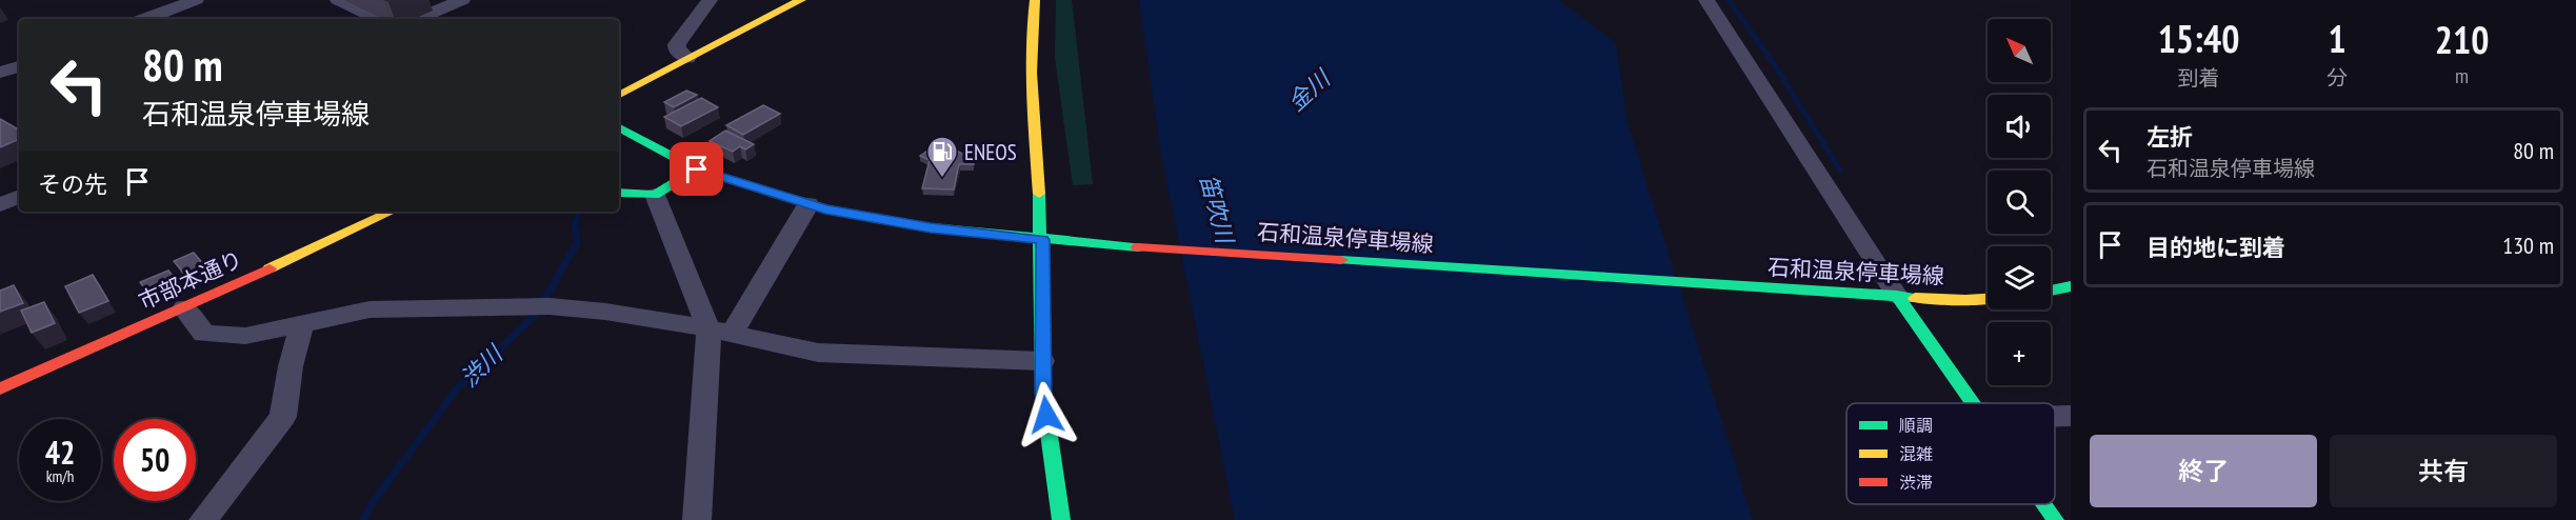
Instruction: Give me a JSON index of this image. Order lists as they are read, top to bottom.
{
  "streets": {
    "main road": ["石和温泉停車場線", "市部本通り"]
  },
  "water": ["金川", "笛吹川", "渋川"],
  "places": {
    "fuel station": ["ENEOS"]
  },
  "legend": ["順調", "混雑", "渋滞"],
  "north": "top left",
  "page": {
    "eta": [
      "15:40",
      "到着",
      "1",
      "分",
      "210",
      "m"
    ],
    "map_buttons": "+",
    "turn": ["80 m", "石和温泉停車場線"],
    "list": [
      {
        "name": "左折",
        "note": "石和温泉停車場線",
        "value": "80 m"
      },
      {
        "name": "目的地に到着",
        "value": "130 m"
      }
    ],
    "then": "その先",
    "speed": "42 km/h",
    "limit": "50",
    "buttons": ["終了", "共有"]
  }
}
